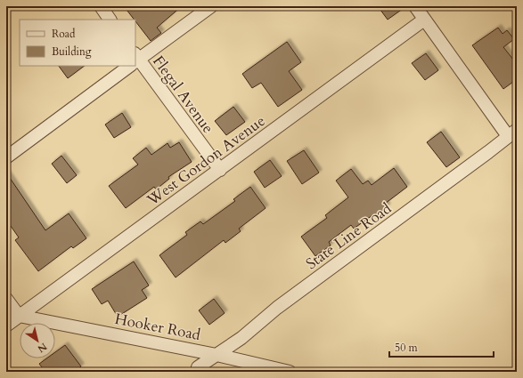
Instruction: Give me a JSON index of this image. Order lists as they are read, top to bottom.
{
  "streets": {
    "street": [
      "Flegal Avenue",
      "West Gordon Avenue",
      "State Line Road",
      "Hooker Road"
    ]
  },
  "crossings": [
    ["Flegal Avenue", "West Gordon Avenue"],
    ["West Gordon Avenue", "Hooker Road"],
    ["State Line Road", "Hooker Road"]
  ],
  "legend": ["Road", "Building"],
  "scale_bar": "50 m",
  "north": "bottom right"
}
